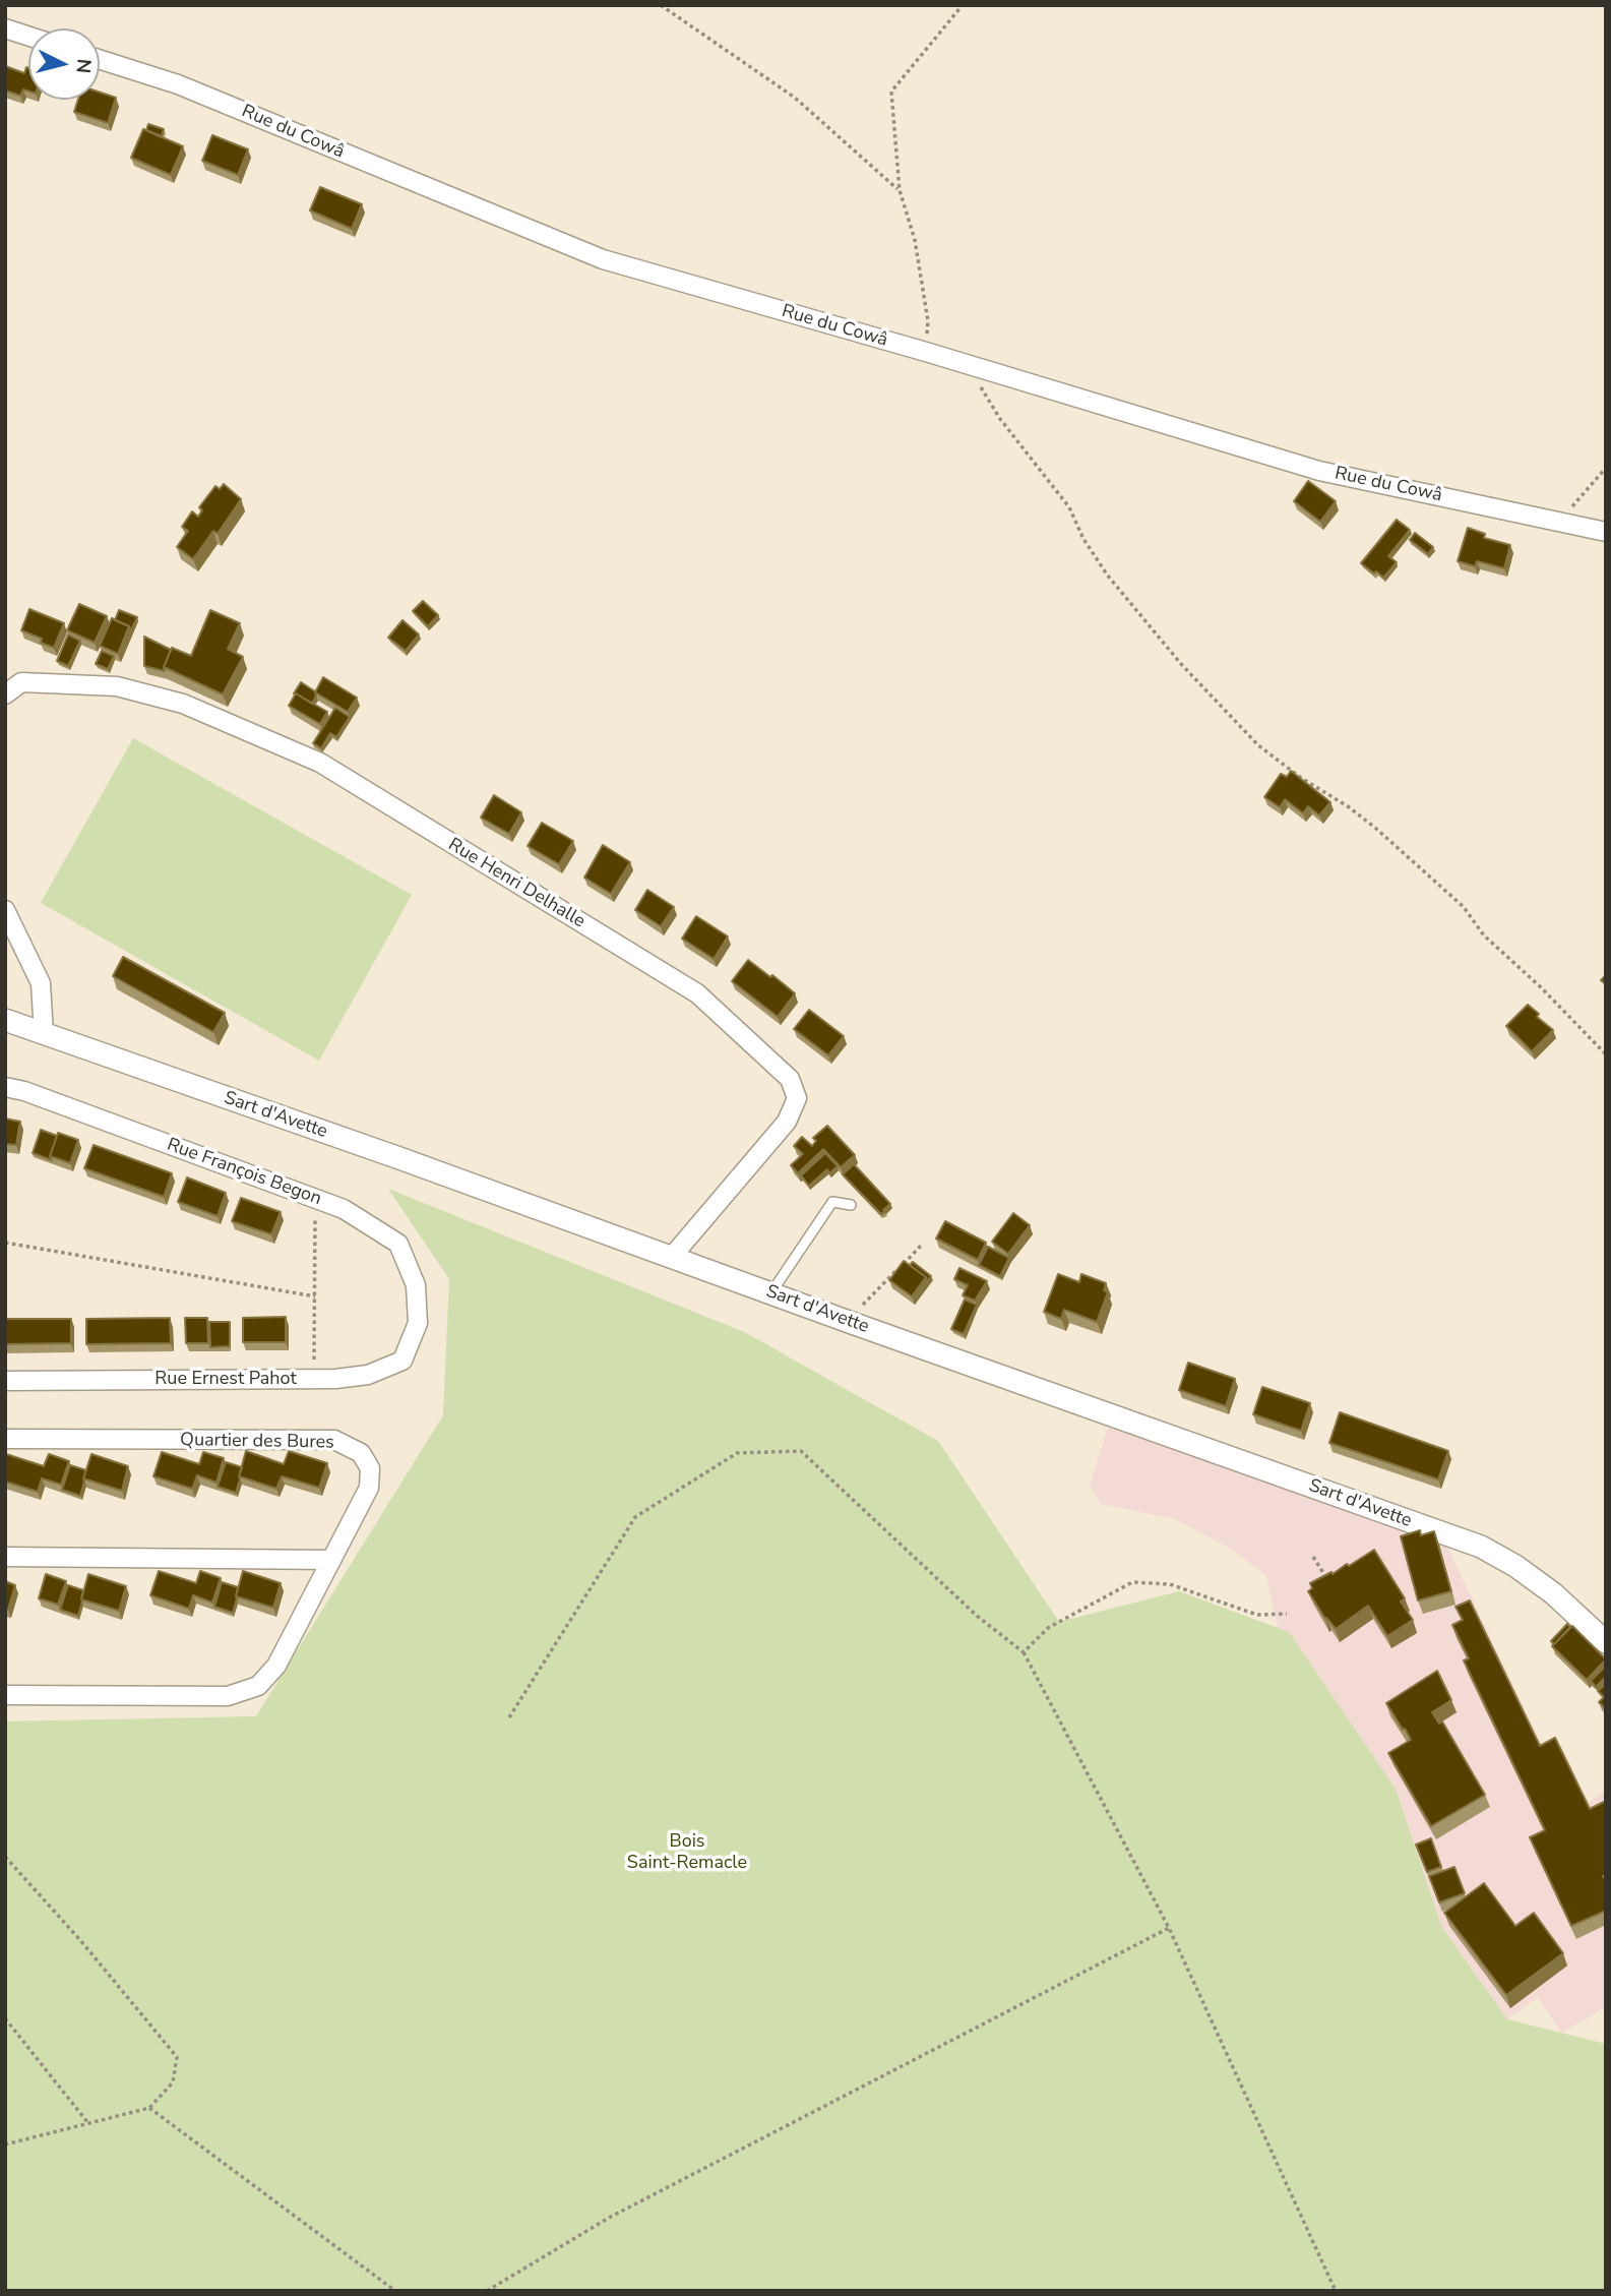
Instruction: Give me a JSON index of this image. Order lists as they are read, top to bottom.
{
  "streets": {
    "street": [
      "Rue du Cowâ",
      "Rue Henri Delhalle",
      "Sart d'Avette",
      "Rue François Begon",
      "Rue Ernest Pahot",
      "Quartier des Bures"
    ]
  },
  "crossings": [
    ["Rue Henri Delhalle", "Sart d'Avette"],
    ["Rue François Begon", "Rue Ernest Pahot"]
  ],
  "parks": ["Bois Saint-Remacle"],
  "north": "right"
}
